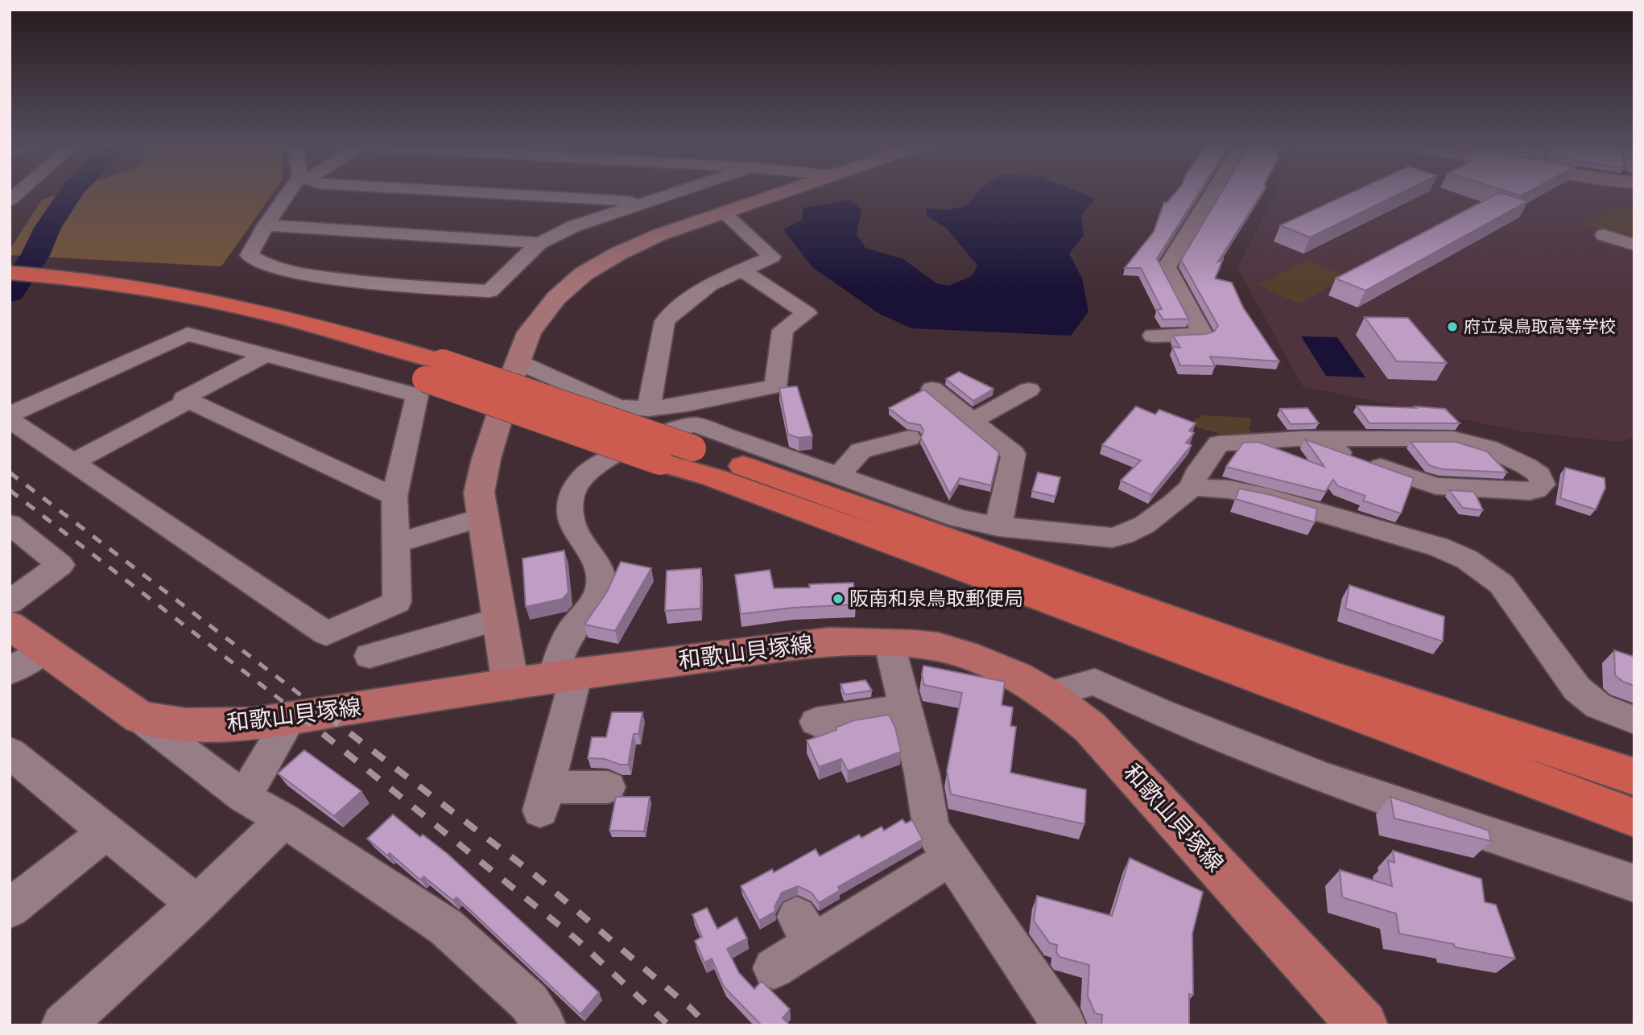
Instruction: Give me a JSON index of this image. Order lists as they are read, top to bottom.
{
  "streets": {
    "main road": ["和歌山貝塚線"]
  },
  "places": ["府立泉鳥取高等学校", "阪南和泉鳥取郵便局"]
}
